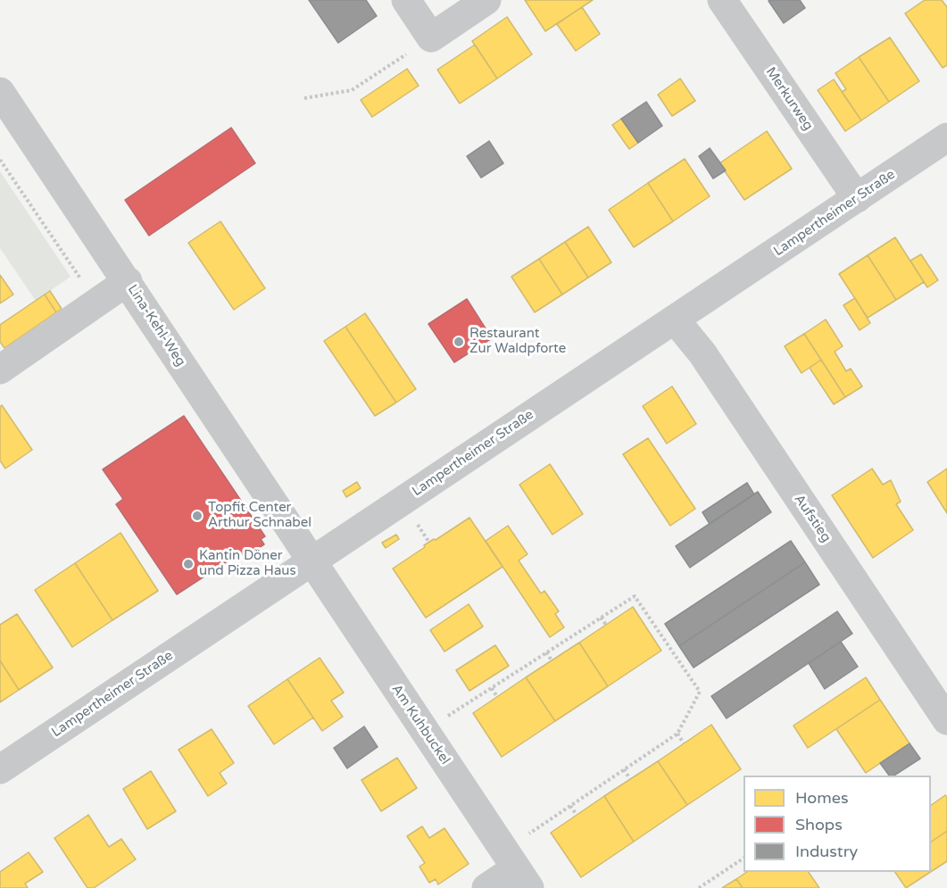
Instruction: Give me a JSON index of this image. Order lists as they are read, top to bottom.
{
  "streets": {
    "street": [
      "Merkurweg",
      "Lampertheimer Straße",
      "Lina-Kehl-Weg",
      "Aufstieg",
      "Am Kuhbuckel"
    ]
  },
  "crossings": [
    ["Merkurweg", "Lampertheimer Straße"],
    ["Lampertheimer Straße", "Lina-Kehl-Weg"],
    ["Lampertheimer Straße", "Aufstieg"],
    ["Lampertheimer Straße", "Am Kuhbuckel"],
    ["Lina-Kehl-Weg", "Am Kuhbuckel"]
  ],
  "places": ["Restaurant Zur Waldpforte", "Topfit Center Arthur Schnabel", "Kantin Döner und Pizza Haus"],
  "legend": ["Homes", "Shops", "Industry"]
}
